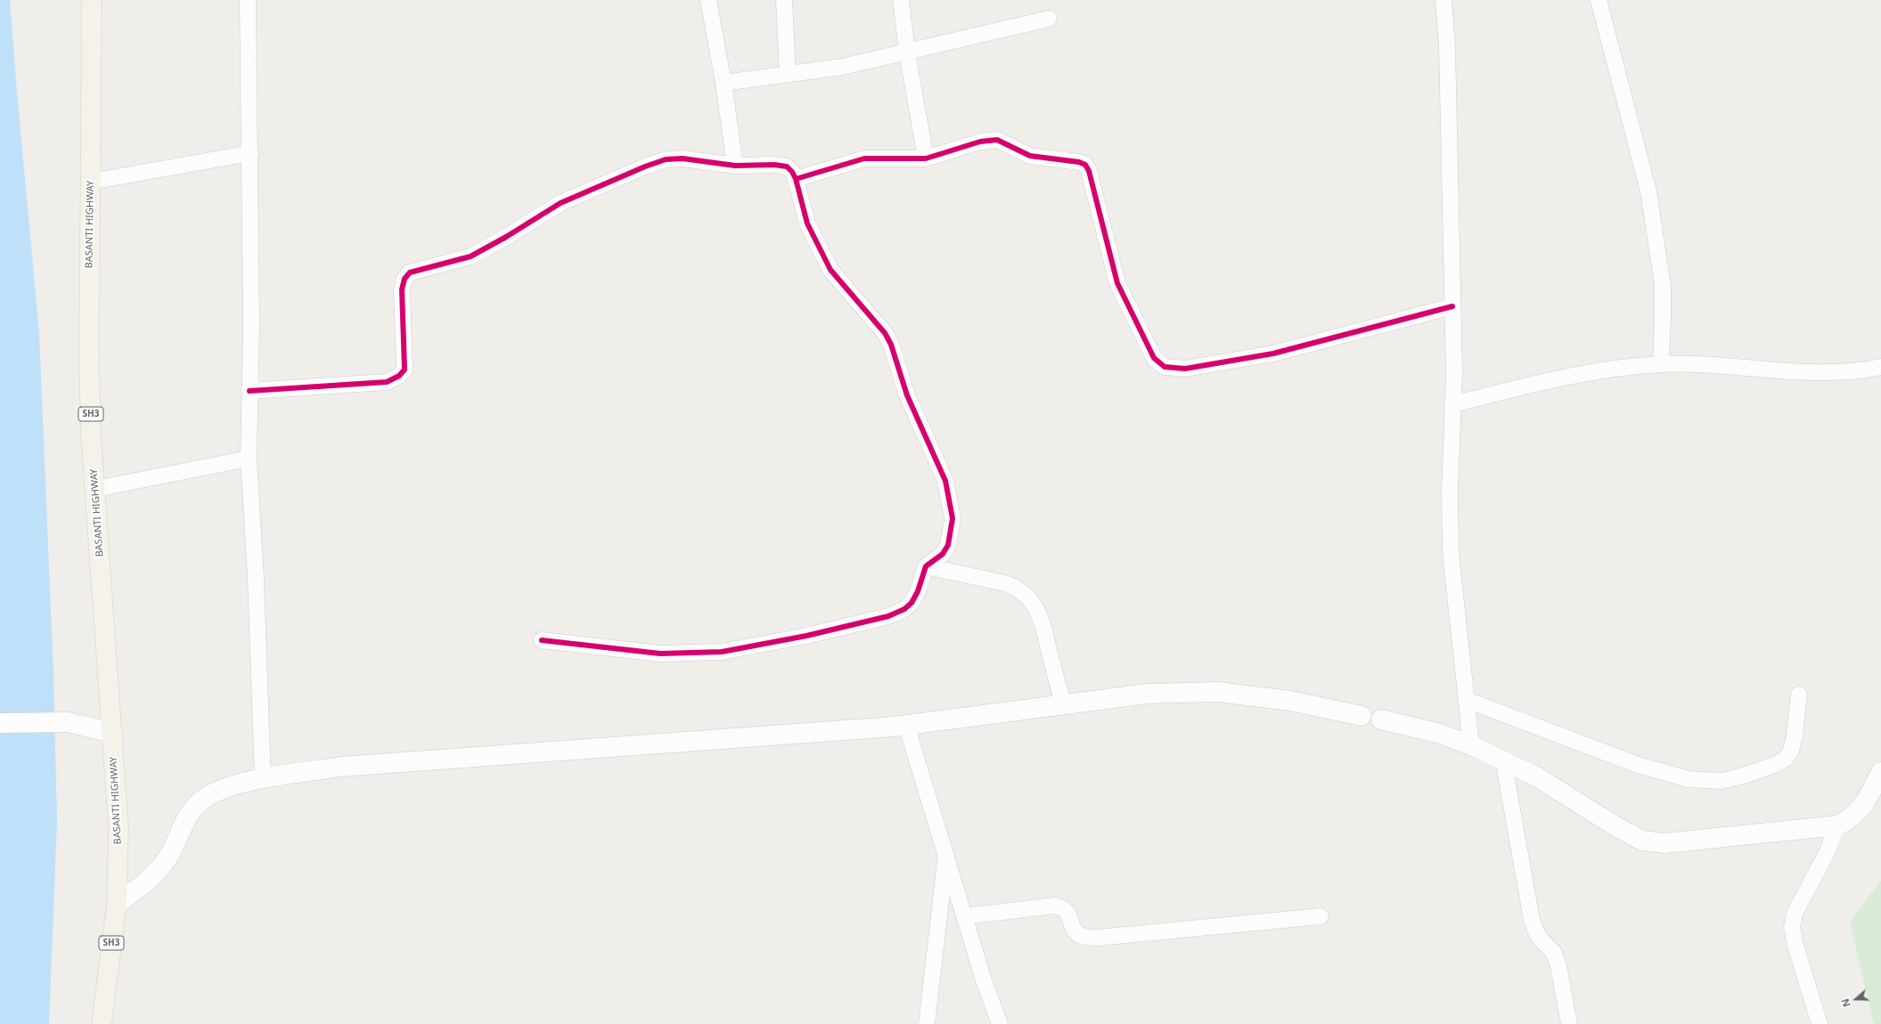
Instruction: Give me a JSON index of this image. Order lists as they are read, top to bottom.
{
  "streets": {
    "main road": ["BASANTI HIGHWAY", "SH3"]
  },
  "north": "left"
}
